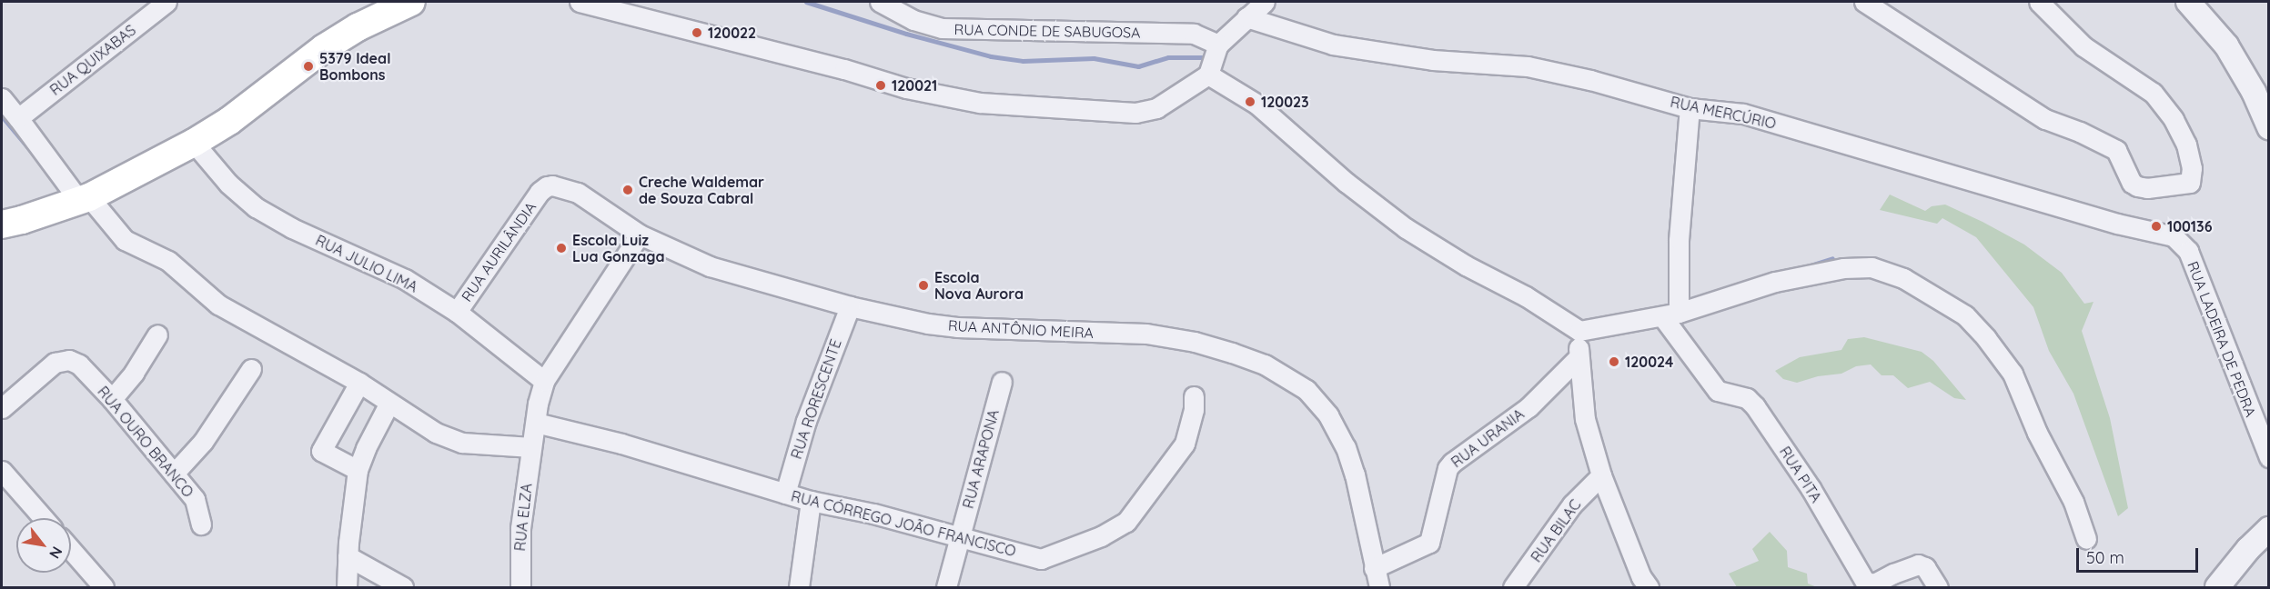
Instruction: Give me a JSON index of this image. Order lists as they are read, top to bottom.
{
  "streets": {
    "street": [
      "RUA CONDE DE SABUGOSA",
      "RUA QUIXABAS",
      "RUA MERCÚRIO",
      "RUA AURILÂNDIA",
      "RUA JULIO LIMA",
      "RUA ANTÔNIO MEIRA",
      "RUA LADEIRA DE PEDRA",
      "RUA RORESCENTE",
      "RUA URANIA",
      "RUA OURO BRANCO",
      "RUA ARAPONA",
      "RUA PITA",
      "RUA ELZA",
      "RUA CÓRREGO JOÃO FRANCISCO",
      "RUA BILAC"
    ]
  },
  "crossings": [
    ["RUA MERCÚRIO", "RUA LADEIRA DE PEDRA"],
    ["RUA AURILÂNDIA", "RUA JULIO LIMA"],
    ["RUA AURILÂNDIA", "RUA ANTÔNIO MEIRA"],
    ["RUA JULIO LIMA", "RUA ELZA"],
    ["RUA ANTÔNIO MEIRA", "RUA RORESCENTE"],
    ["RUA ANTÔNIO MEIRA", "RUA URANIA"],
    ["RUA RORESCENTE", "RUA CÓRREGO JOÃO FRANCISCO"],
    ["RUA ARAPONA", "RUA CÓRREGO JOÃO FRANCISCO"],
    ["RUA ELZA", "RUA CÓRREGO JOÃO FRANCISCO"]
  ],
  "places": [
    "120022",
    "5379 Ideal Bombons",
    "120021",
    "120023",
    "Creche Waldemar de Souza Cabral",
    "100136",
    "Escola Luiz Lua Gonzaga",
    "Escola Nova Aurora",
    "120024"
  ],
  "scale_bar": "50 m",
  "north": "bottom right"
}
